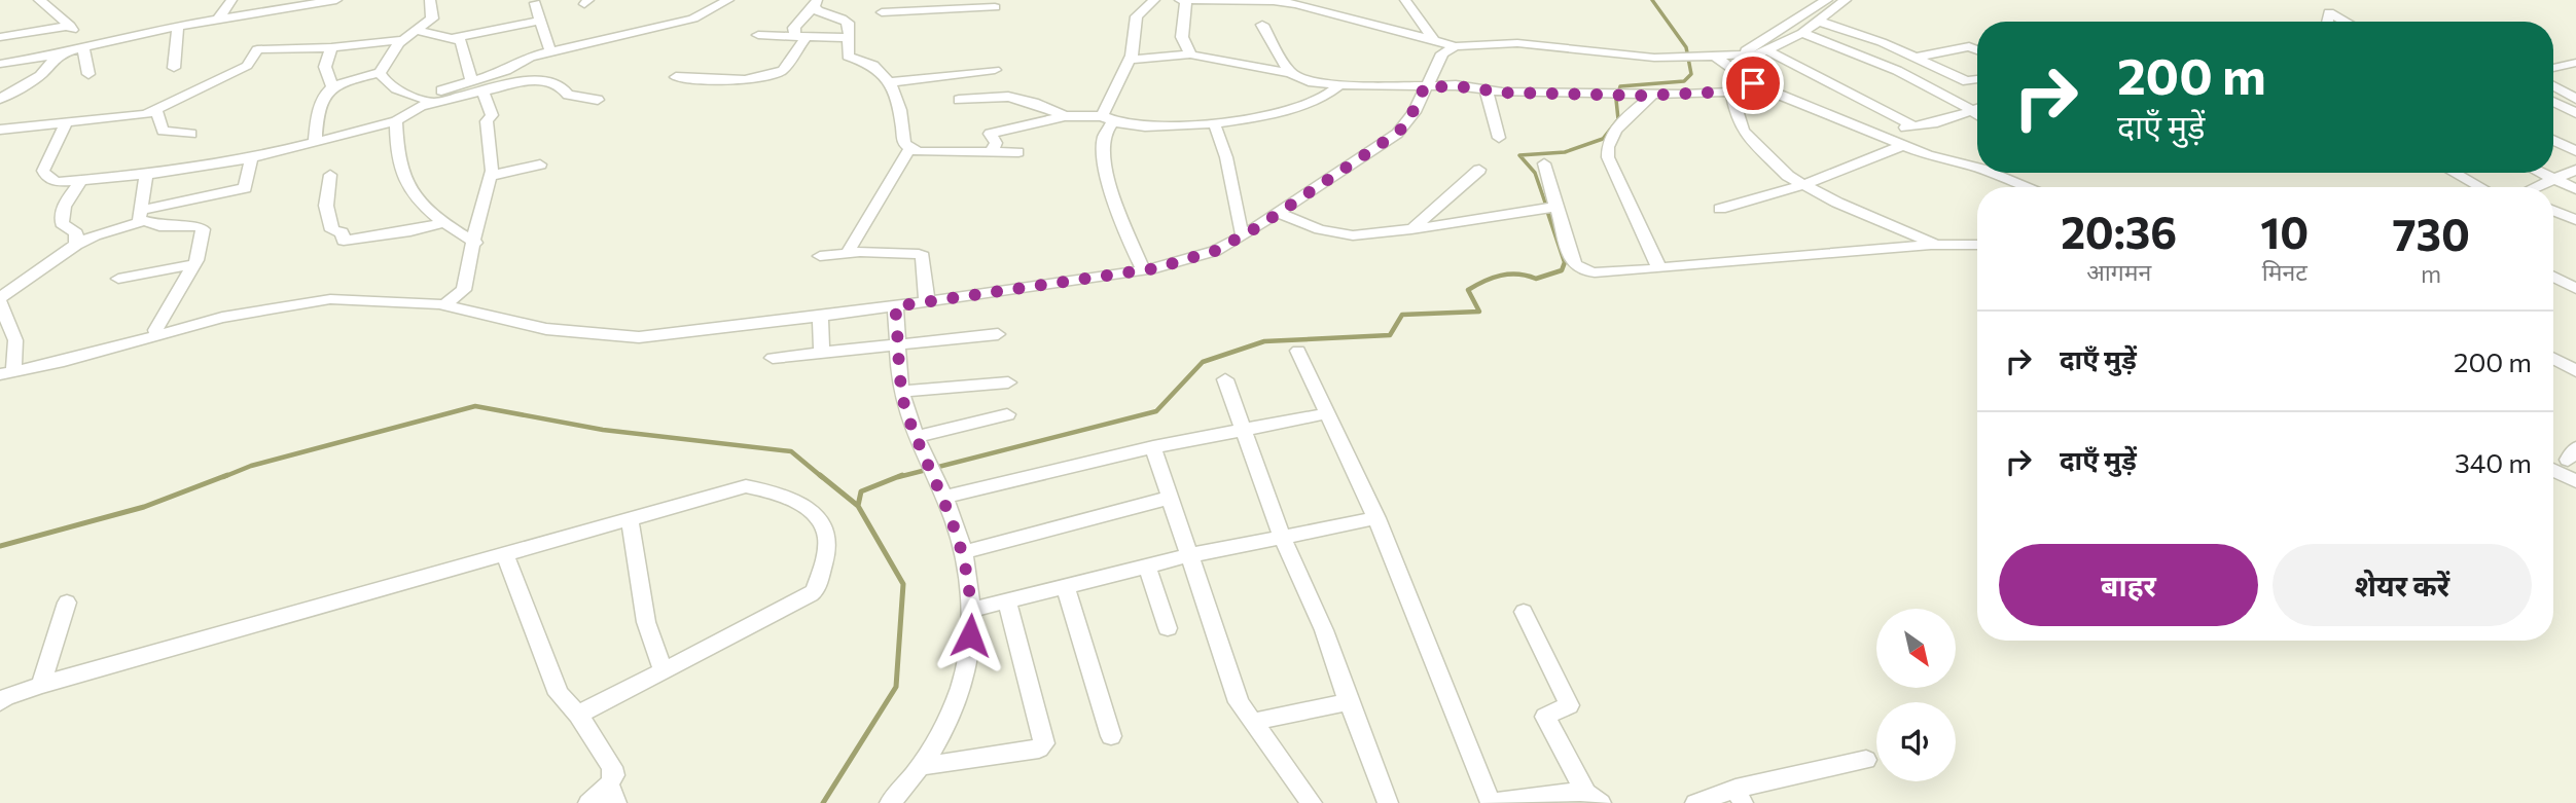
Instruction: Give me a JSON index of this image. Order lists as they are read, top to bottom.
{
  "north": "bottom right",
  "page": {
    "turn": ["200 m", "दाएँ मुड़ें"],
    "eta": [
      "20:36",
      "आगमन",
      "10",
      "मिनट",
      "730",
      "m"
    ],
    "list": [
      {
        "name": "दाएँ मुड़ें",
        "value": "200 m"
      },
      {
        "name": "दाएँ मुड़ें",
        "value": "340 m"
      }
    ],
    "buttons": ["बाहर", "शेयर करें"]
  }
}
